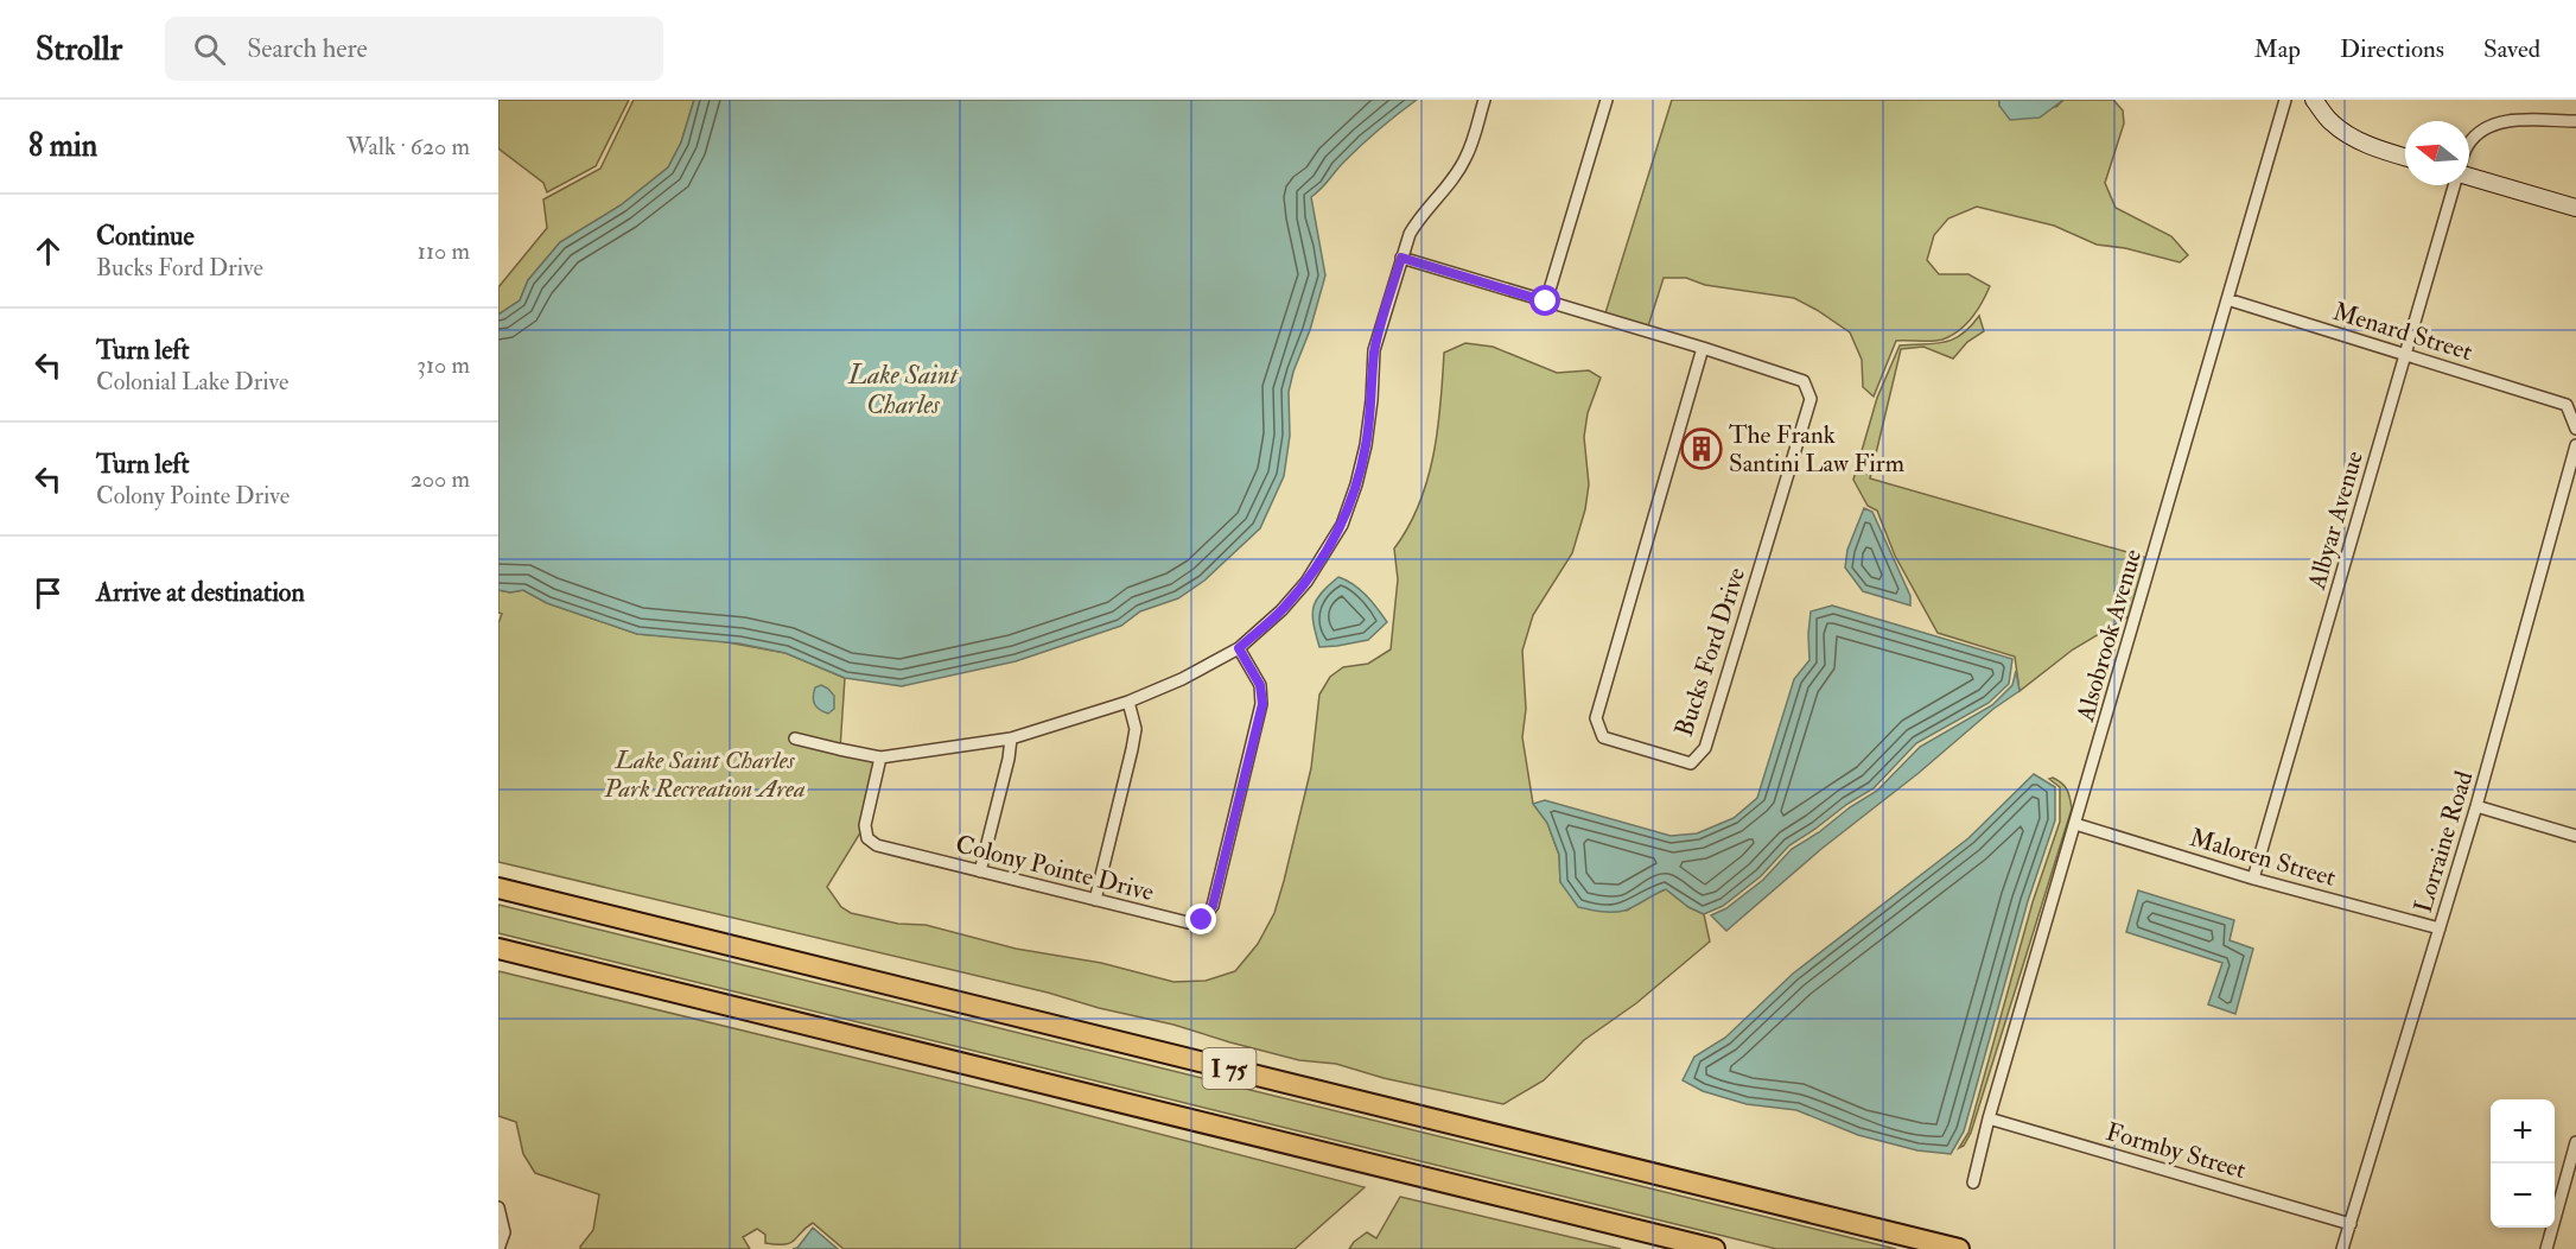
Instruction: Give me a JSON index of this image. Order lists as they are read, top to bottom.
{
  "streets": {
    "highway": ["I 75"],
    "street": [
      "Menard Street",
      "Albyar Avenue",
      "Alsobrook Avenue",
      "Bucks Ford Drive",
      "Lorraine Road",
      "Maloren Street",
      "Colony Pointe Drive",
      "Formby Street"
    ]
  },
  "crossings": [
    ["Menard Street", "Albyar Avenue"],
    ["Menard Street", "Alsobrook Avenue"],
    ["Albyar Avenue", "Maloren Street"],
    ["Alsobrook Avenue", "Maloren Street"],
    ["Alsobrook Avenue", "Formby Street"],
    ["Lorraine Road", "Maloren Street"],
    ["Lorraine Road", "Formby Street"]
  ],
  "water": ["Lake Saint Charles"],
  "parks": ["Lake Saint Charles Park Recreation Area"],
  "places": {
    "building": ["The Frank Santini Law Firm"]
  },
  "north": "left",
  "page": {
    "header": "Strollr",
    "search": "Search here",
    "nav": ["Map", "Directions", "Saved"],
    "heading": ["8 min", "Walk · 620 m"],
    "list": [
      ["Continue", "Bucks Ford Drive", "110 m"],
      ["Turn left", "Colonial Lake Drive", "310 m"],
      ["Turn left", "Colony Pointe Drive", "200 m"],
      "Arrive at destination"
    ],
    "map_buttons": ["+", "−"]
  }
}
